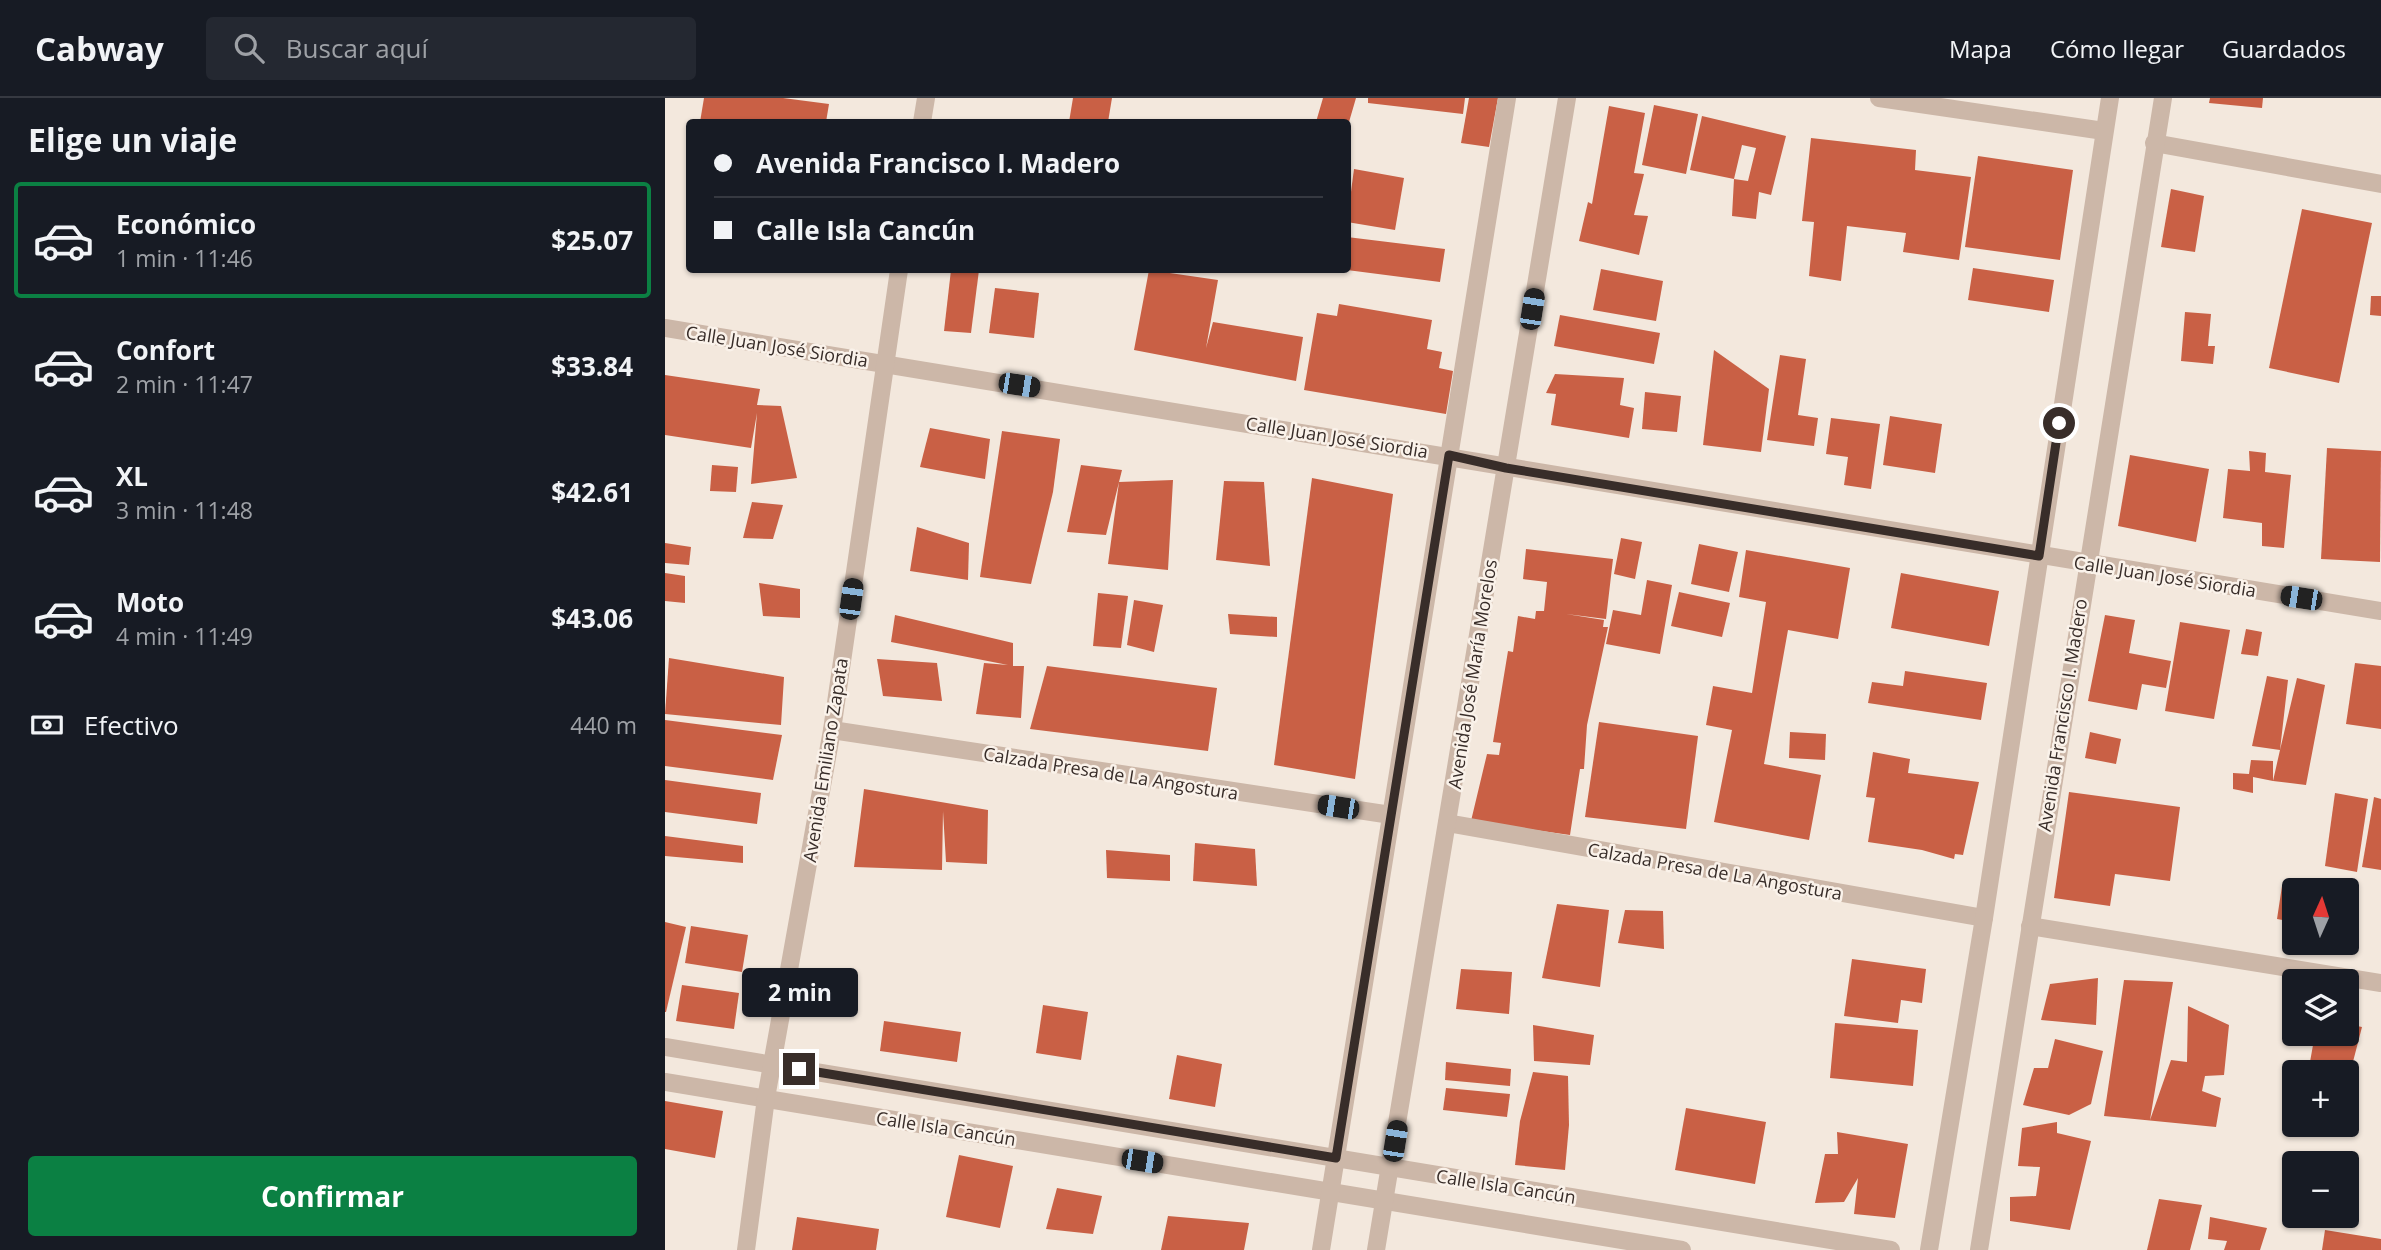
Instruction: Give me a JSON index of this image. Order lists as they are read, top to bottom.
{
  "streets": {
    "street": [
      "Calle Juan José Siordia",
      "Avenida José María Morelos",
      "Avenida Francisco I. Madero",
      "Avenida Emiliano Zapata",
      "Calzada Presa de La Angostura",
      "Calle Isla Cancún"
    ]
  },
  "crossings": [
    ["Calle Juan José Siordia", "Avenida José María Morelos"],
    ["Calle Juan José Siordia", "Avenida Francisco I. Madero"],
    ["Calle Juan José Siordia", "Avenida Emiliano Zapata"],
    ["Avenida José María Morelos", "Calzada Presa de La Angostura"],
    ["Avenida José María Morelos", "Calle Isla Cancún"],
    ["Avenida Emiliano Zapata", "Calzada Presa de La Angostura"],
    ["Avenida Emiliano Zapata", "Calle Isla Cancún"]
  ],
  "north": "top",
  "page": {
    "header": "Cabway",
    "search": "Buscar aquí",
    "nav": ["Mapa", "Cómo llegar", "Guardados"],
    "heading": "Elige un viaje",
    "banner": ["Avenida Francisco I. Madero", "Calle Isla Cancún"],
    "list": [
      {
        "name": "Económico",
        "note": "1 min · 11:46",
        "value": "$25.07"
      },
      {
        "name": "Confort",
        "note": "2 min · 11:47",
        "value": "$33.84"
      },
      {
        "name": "XL",
        "note": "3 min · 11:48",
        "value": "$42.61"
      },
      {
        "name": "Moto",
        "note": "4 min · 11:49",
        "value": "$43.06"
      }
    ],
    "pay": ["Efectivo", "440 m"],
    "map_buttons": ["+", "−"],
    "bubble": "2 min",
    "buttons": "Confirmar"
  }
}
